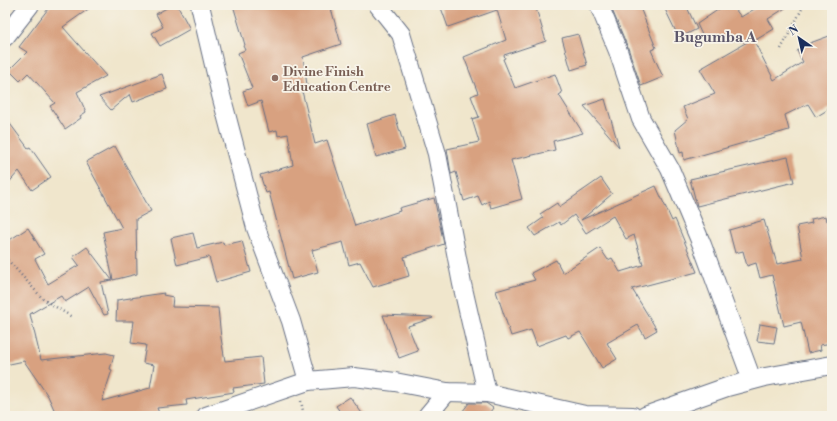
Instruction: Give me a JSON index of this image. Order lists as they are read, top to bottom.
{
  "districts": ["Bugumba A"],
  "places": ["Divine Finish Education Centre"],
  "north": "top left"
}
